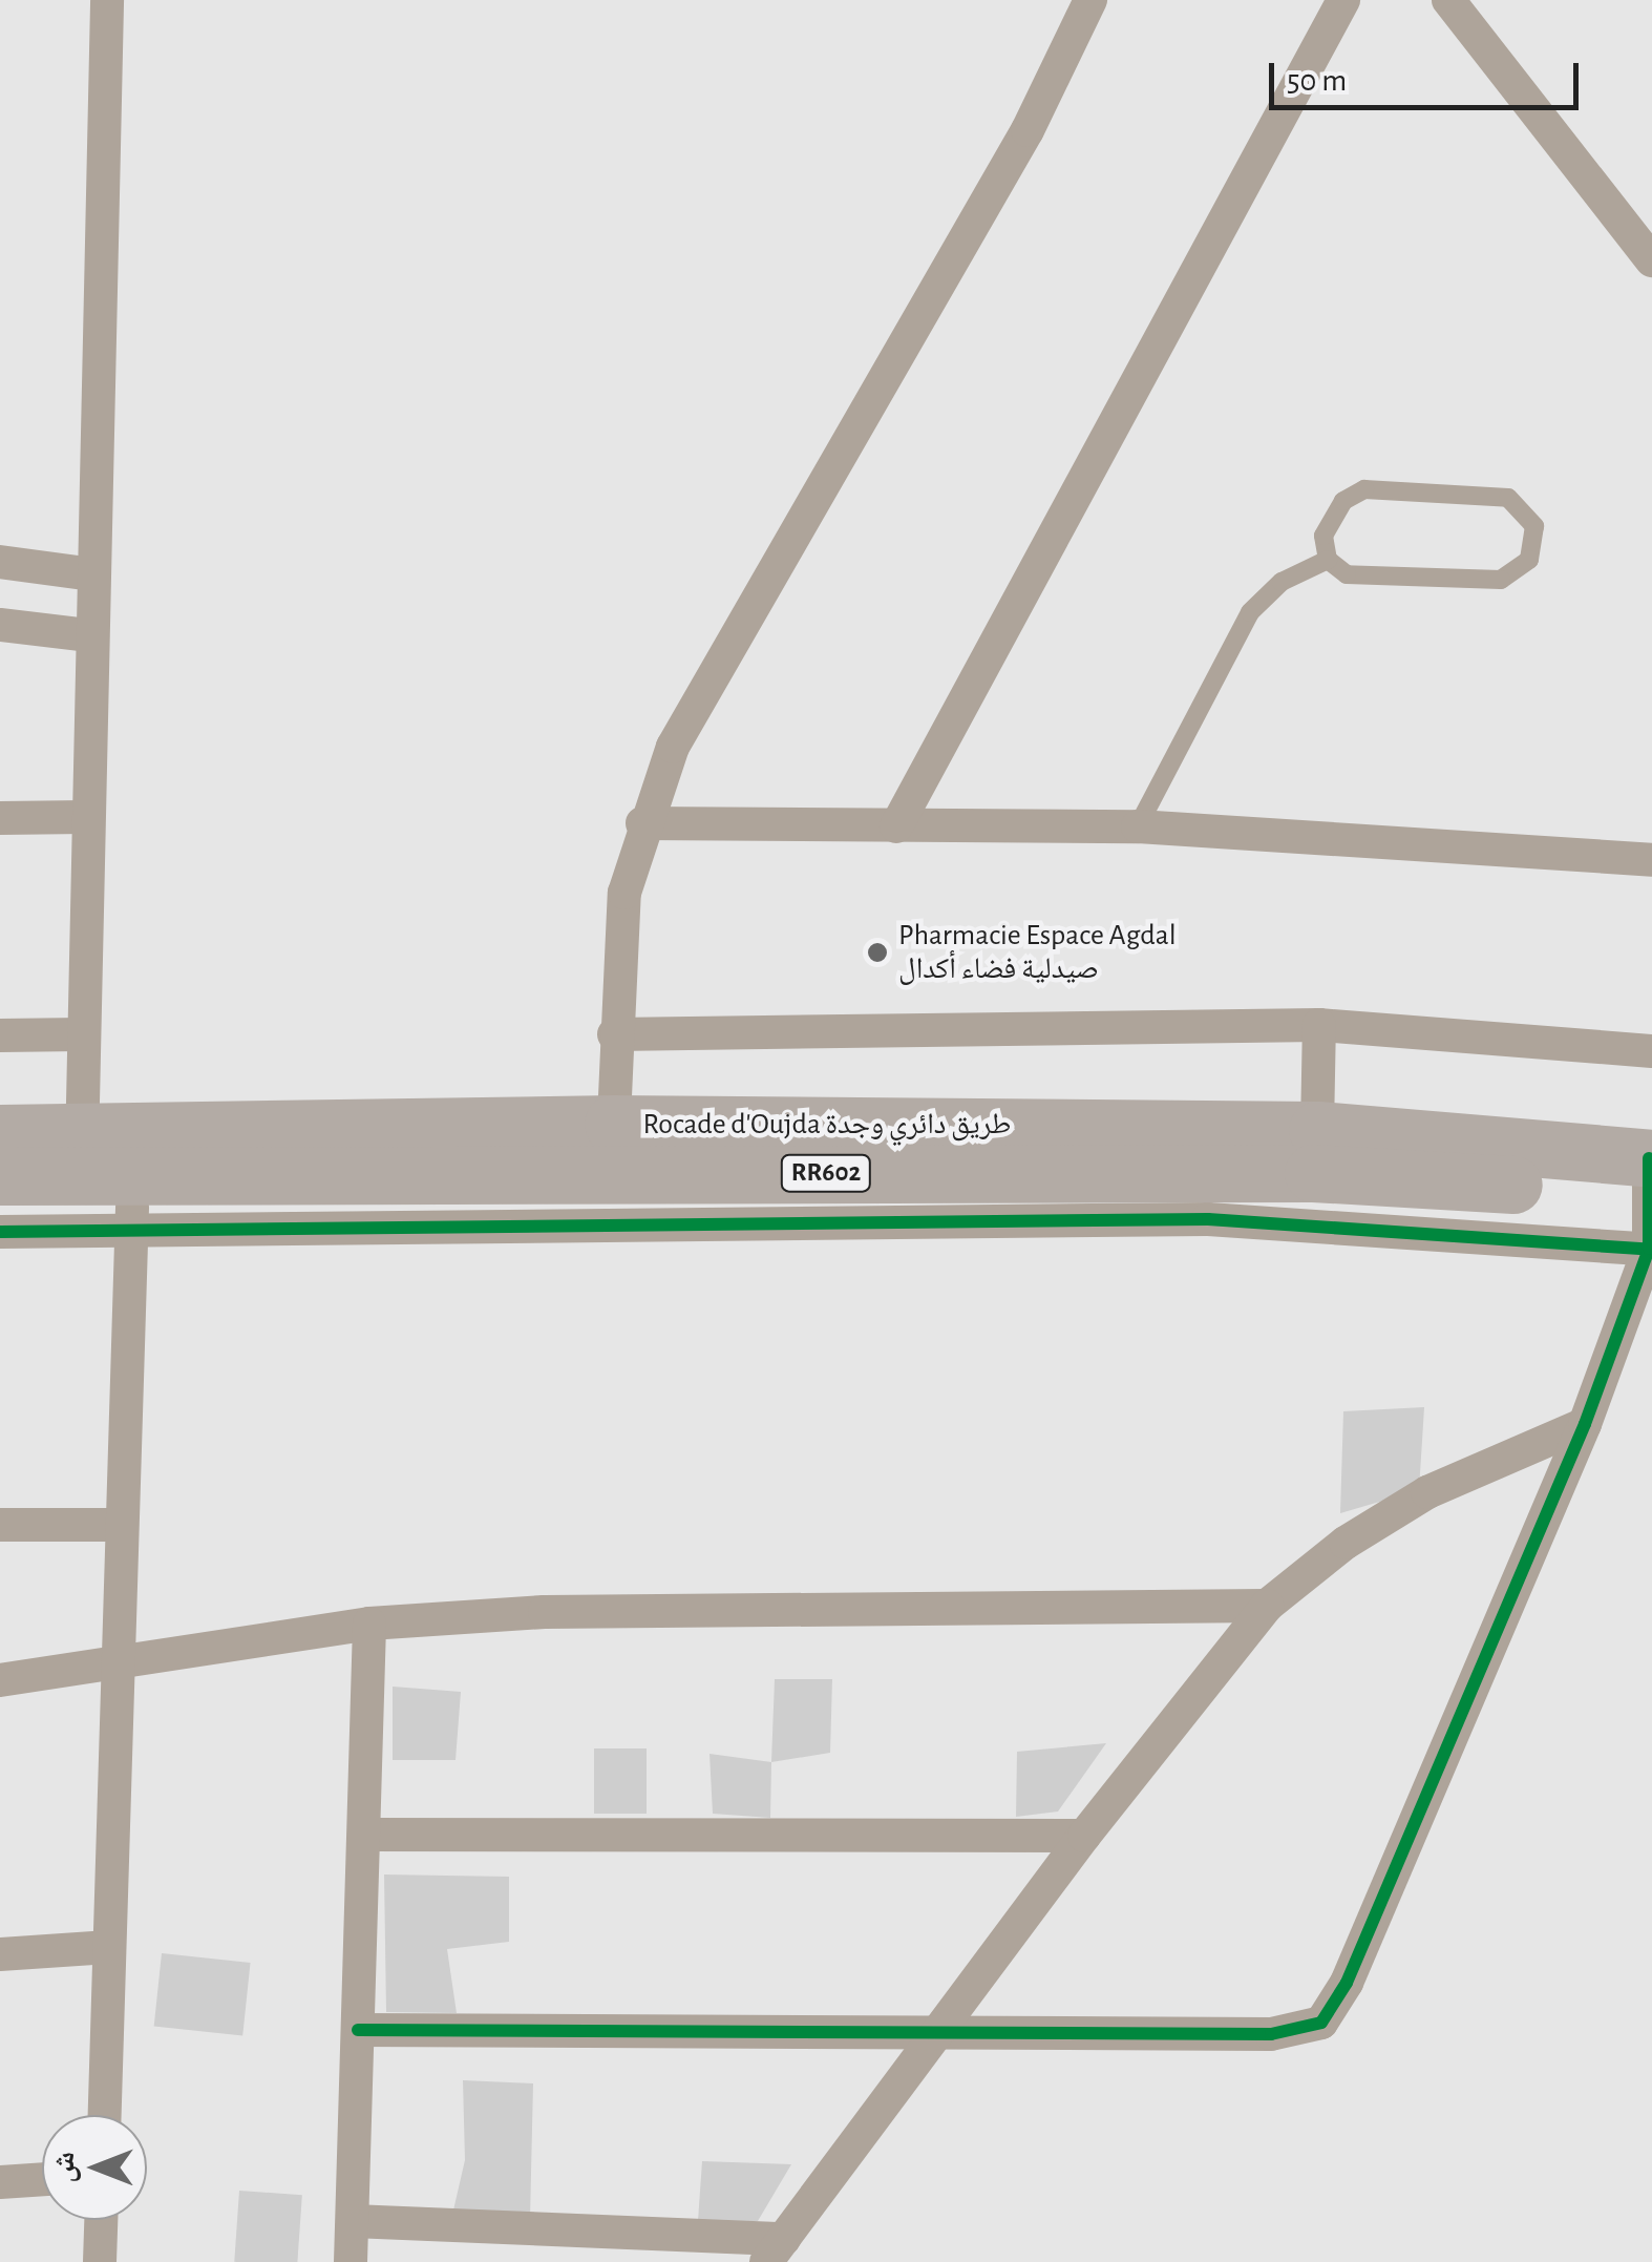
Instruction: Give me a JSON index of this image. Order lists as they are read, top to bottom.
{
  "streets": {
    "highway": ["Rocade d'Oujda طريق دائري وجدة", "RR602"]
  },
  "places": ["Pharmacie Espace Agdal صيدلية فضاء أكدال"],
  "scale_bar": "50 m",
  "north": "left"
}
